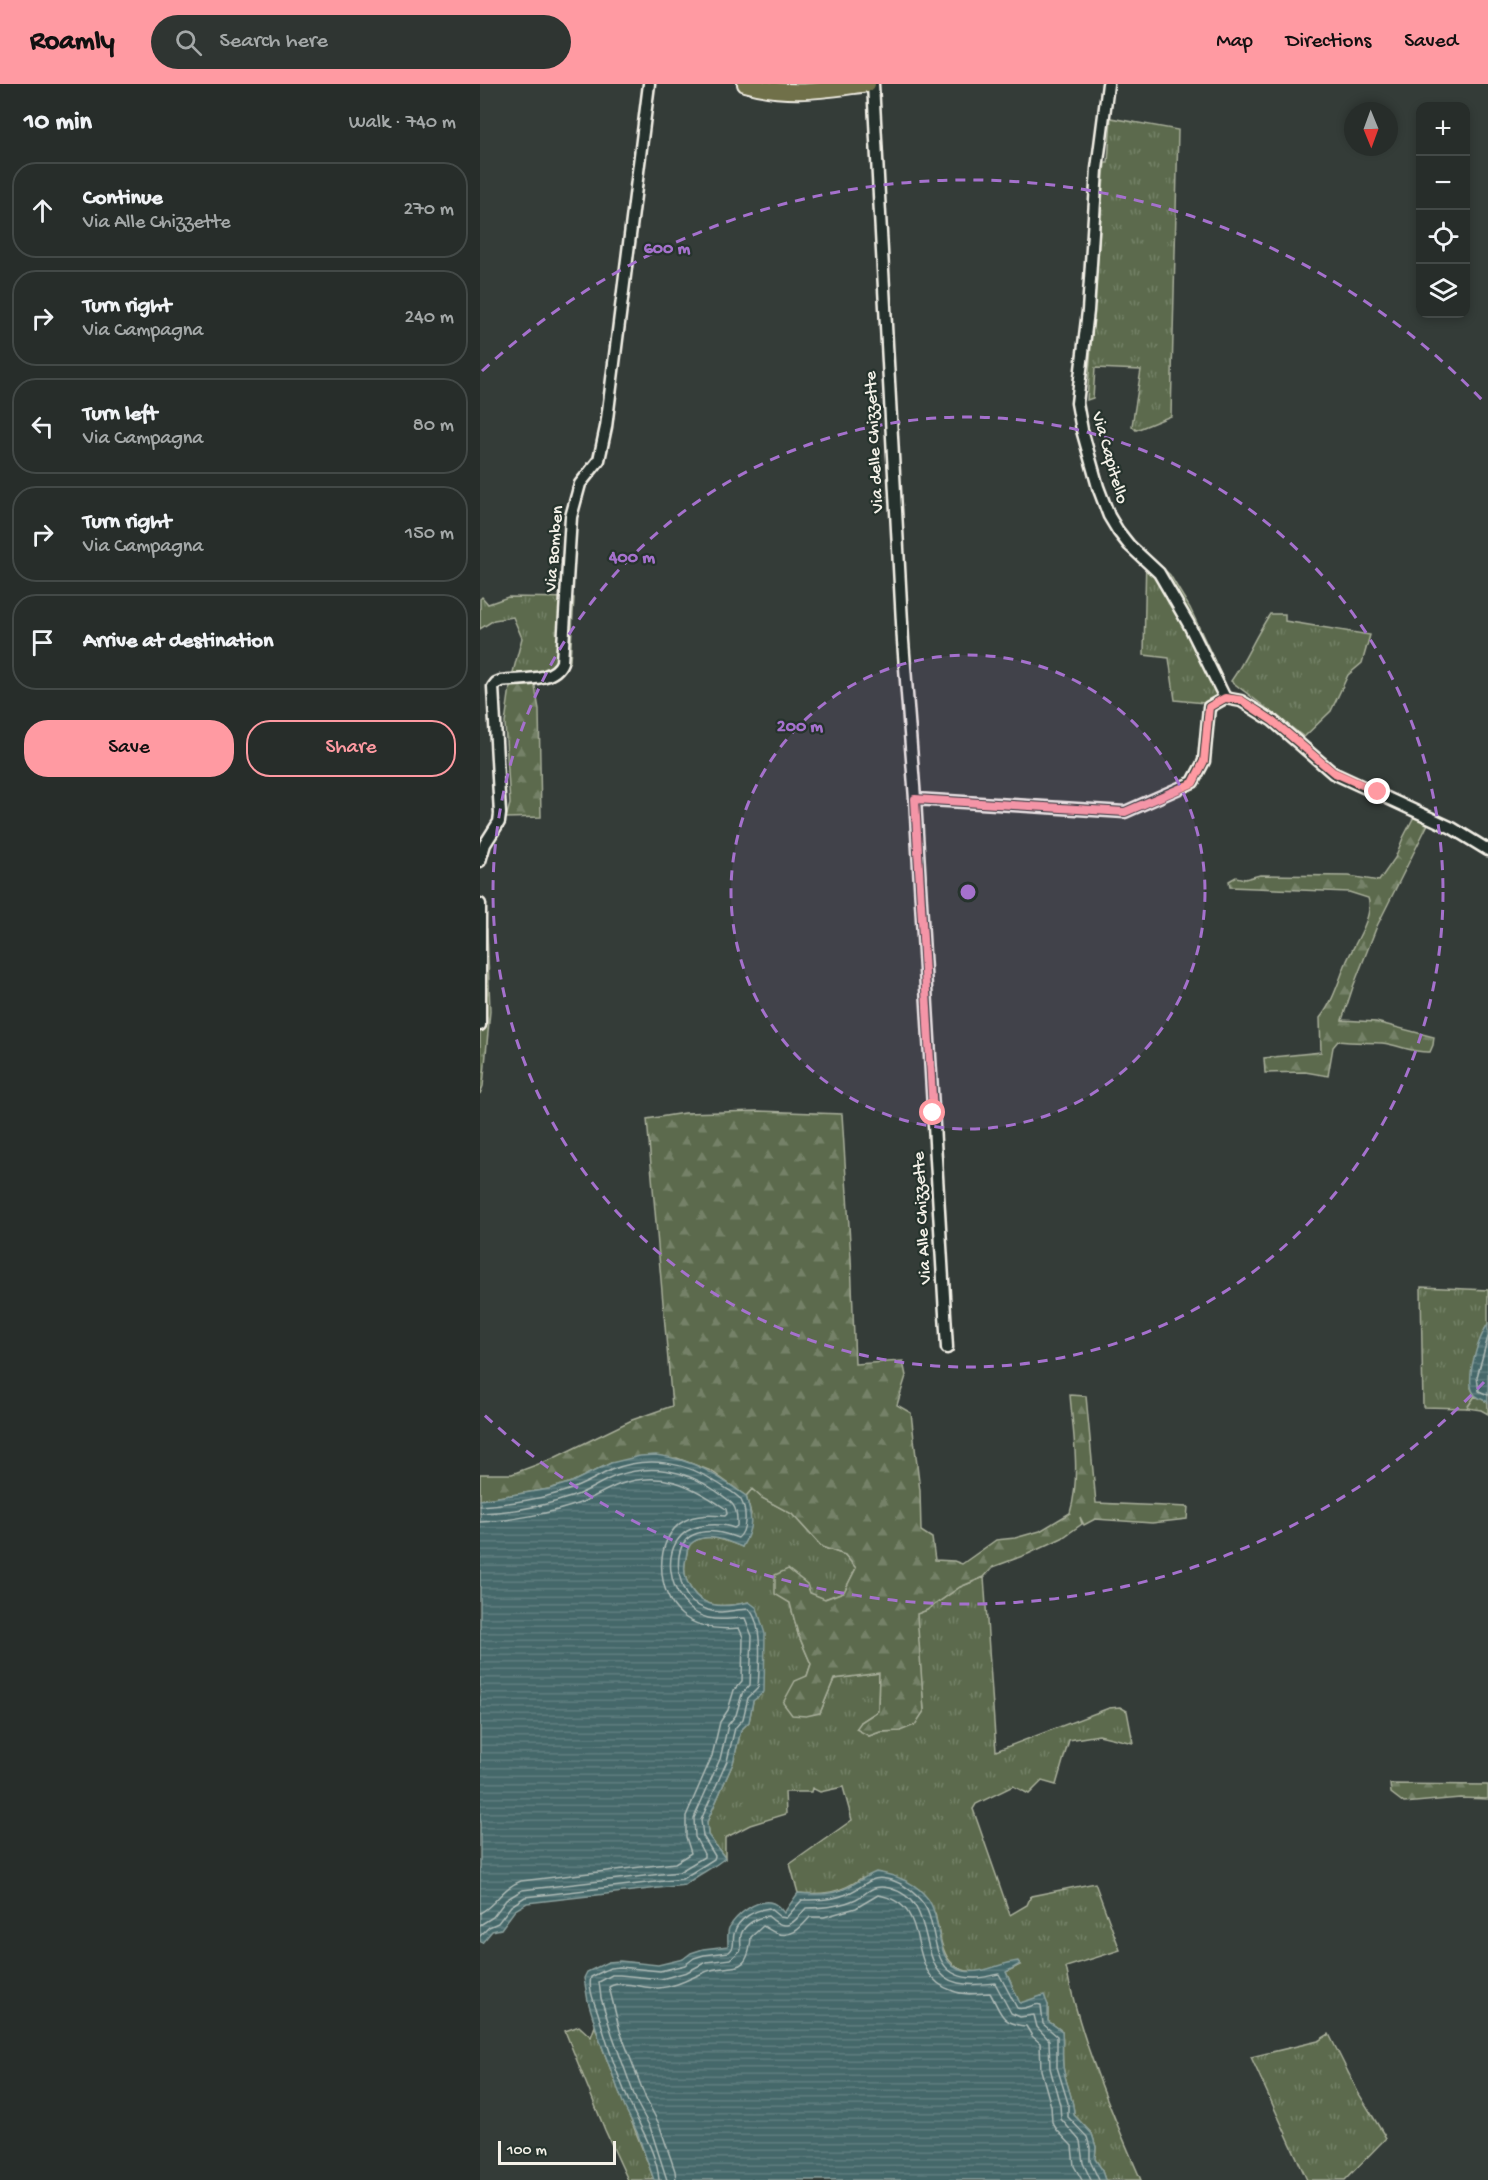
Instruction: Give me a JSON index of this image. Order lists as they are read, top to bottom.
{
  "streets": {
    "street": [
      "Via delle Chizzette",
      "Via Capitello",
      "Via Bomben",
      "Via Alle Chizzette"
    ]
  },
  "crossings": [
    ["Via delle Chizzette", "Via Alle Chizzette"]
  ],
  "scale_bar": "100 m",
  "north": "bottom",
  "page": {
    "header": "Roamly",
    "search": "Search here",
    "nav": ["Map", "Directions", "Saved"],
    "heading": ["10 min", "Walk · 740 m"],
    "map_buttons": ["+", "−"],
    "list": [
      ["Continue", "Via Alle Chizzette", "270 m"],
      ["Turn right", "Via Campagna", "240 m"],
      ["Turn left", "Via Campagna", "80 m"],
      ["Turn right", "Via Campagna", "150 m"],
      "Arrive at destination"
    ],
    "buttons": ["Save", "Share"],
    "scale": "100 m"
  },
  "rings": ["600 m", "400 m", "200 m"]
}
